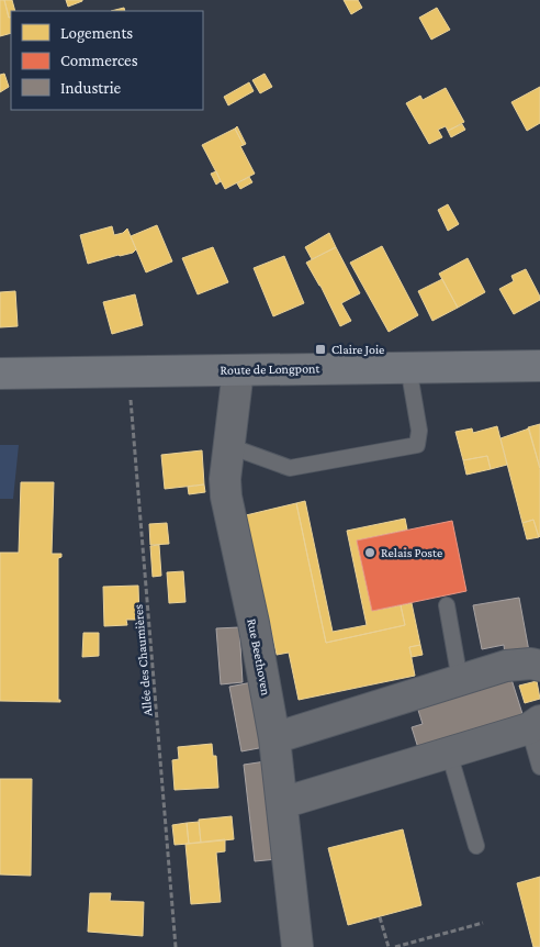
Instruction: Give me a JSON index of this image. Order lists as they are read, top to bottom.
{
  "streets": {
    "main road": ["Route de Longpont"],
    "street": ["Rue Beethoven"],
    "path": ["Allée des Chaumières"]
  },
  "crossings": [
    ["Route de Longpont", "Rue Beethoven"],
    ["Route de Longpont", "Allée des Chaumières"]
  ],
  "places": {
    "transit": ["Claire Joie"],
    "other": ["Relais Poste"]
  },
  "legend": ["Logements", "Commerces", "Industrie"]
}
